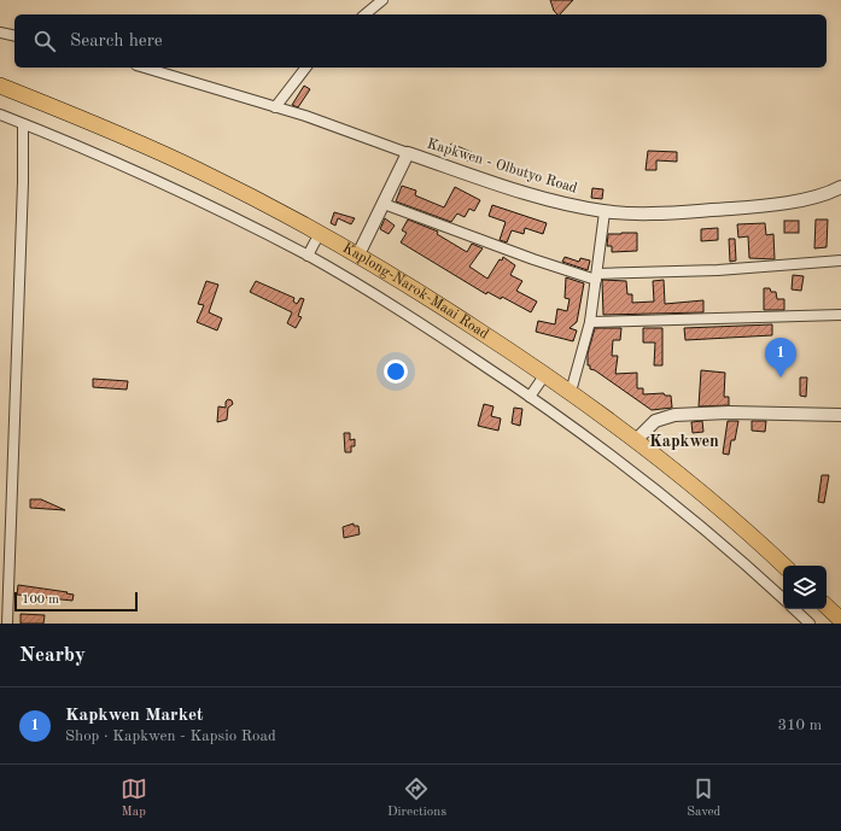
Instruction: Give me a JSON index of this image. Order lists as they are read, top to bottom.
{
  "streets": {
    "highway": ["Kaplong-Narok-Maai Road"],
    "street": ["Kapkwen - Olbutyo Road"]
  },
  "crossings": [
    ["Kapkwen - Olbutyo Road", "Kaplong-Narok-Maai Road"]
  ],
  "districts": ["Kapkwen"],
  "scale_bar": "100 m",
  "page": {
    "search": "Search here",
    "pins": "1",
    "scale": "100 m",
    "heading": "Nearby",
    "list": [
      {
        "mark": "1",
        "name": "Kapkwen Market",
        "note": "Shop · Kapkwen - Kapsio Road",
        "value": "310 m"
      }
    ],
    "nav": ["Map", "Directions", "Saved"]
  }
}
